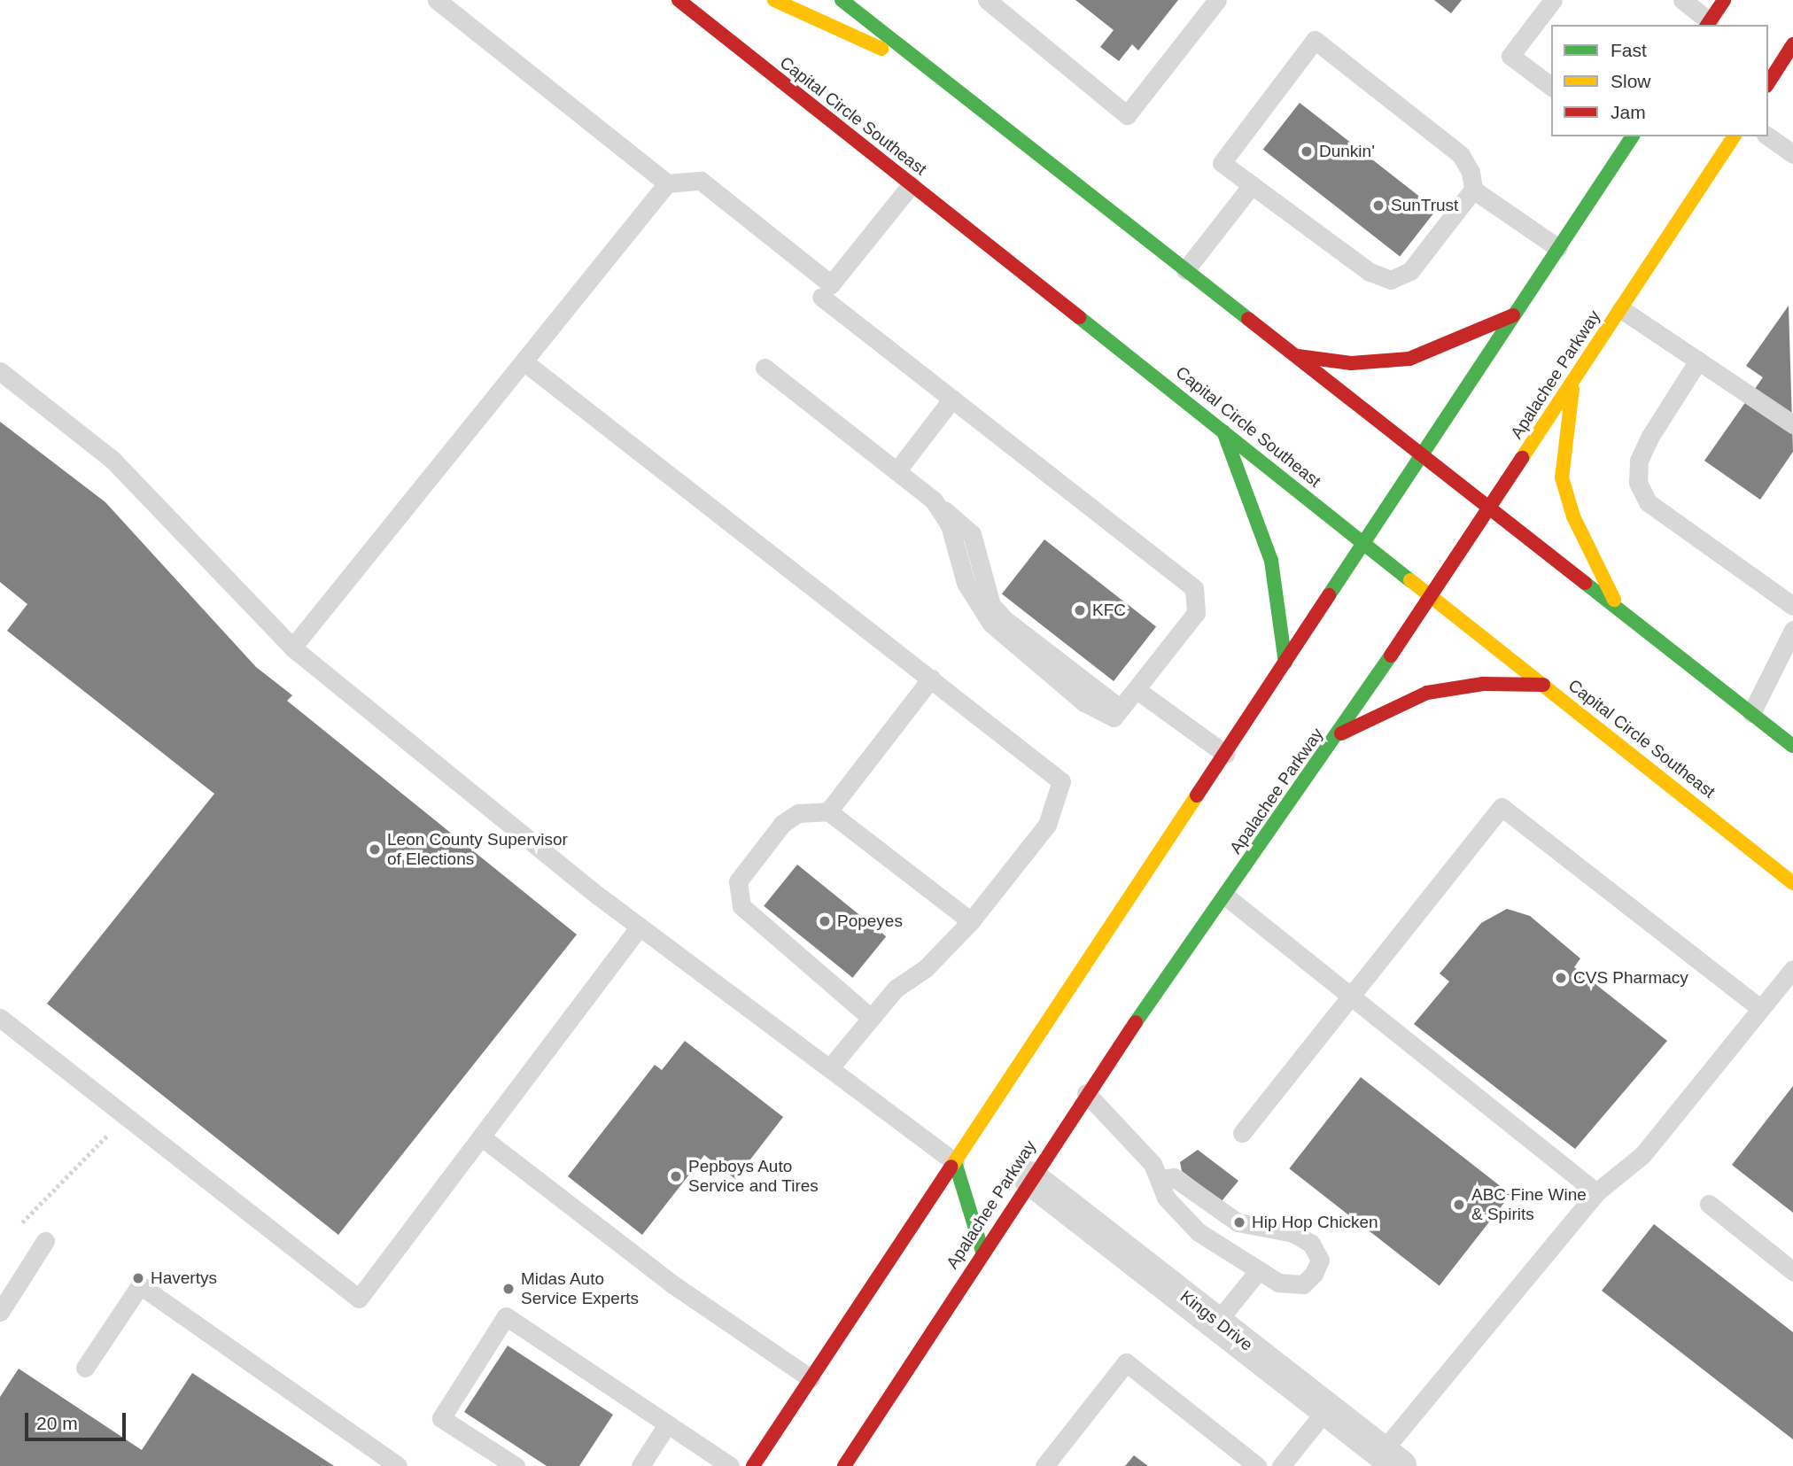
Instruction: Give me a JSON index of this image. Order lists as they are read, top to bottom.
{
  "streets": {
    "main road": ["Capital Circle Southeast", "Apalachee Parkway"],
    "street": ["Kings Drive"]
  },
  "crossings": [
    ["Capital Circle Southeast", "Apalachee Parkway"],
    ["Apalachee Parkway", "Kings Drive"]
  ],
  "places": [
    "Dunkin'",
    "SunTrust",
    "KFC",
    "Leon County Supervisor of Elections",
    "Popeyes",
    "CVS Pharmacy",
    "Pepboys Auto Service and Tires",
    "ABC Fine Wine & Spirits",
    "Hip Hop Chicken",
    "Havertys",
    "Midas Auto Service Experts"
  ],
  "legend": ["Fast", "Slow", "Jam"],
  "scale_bar": "20 m"
}
